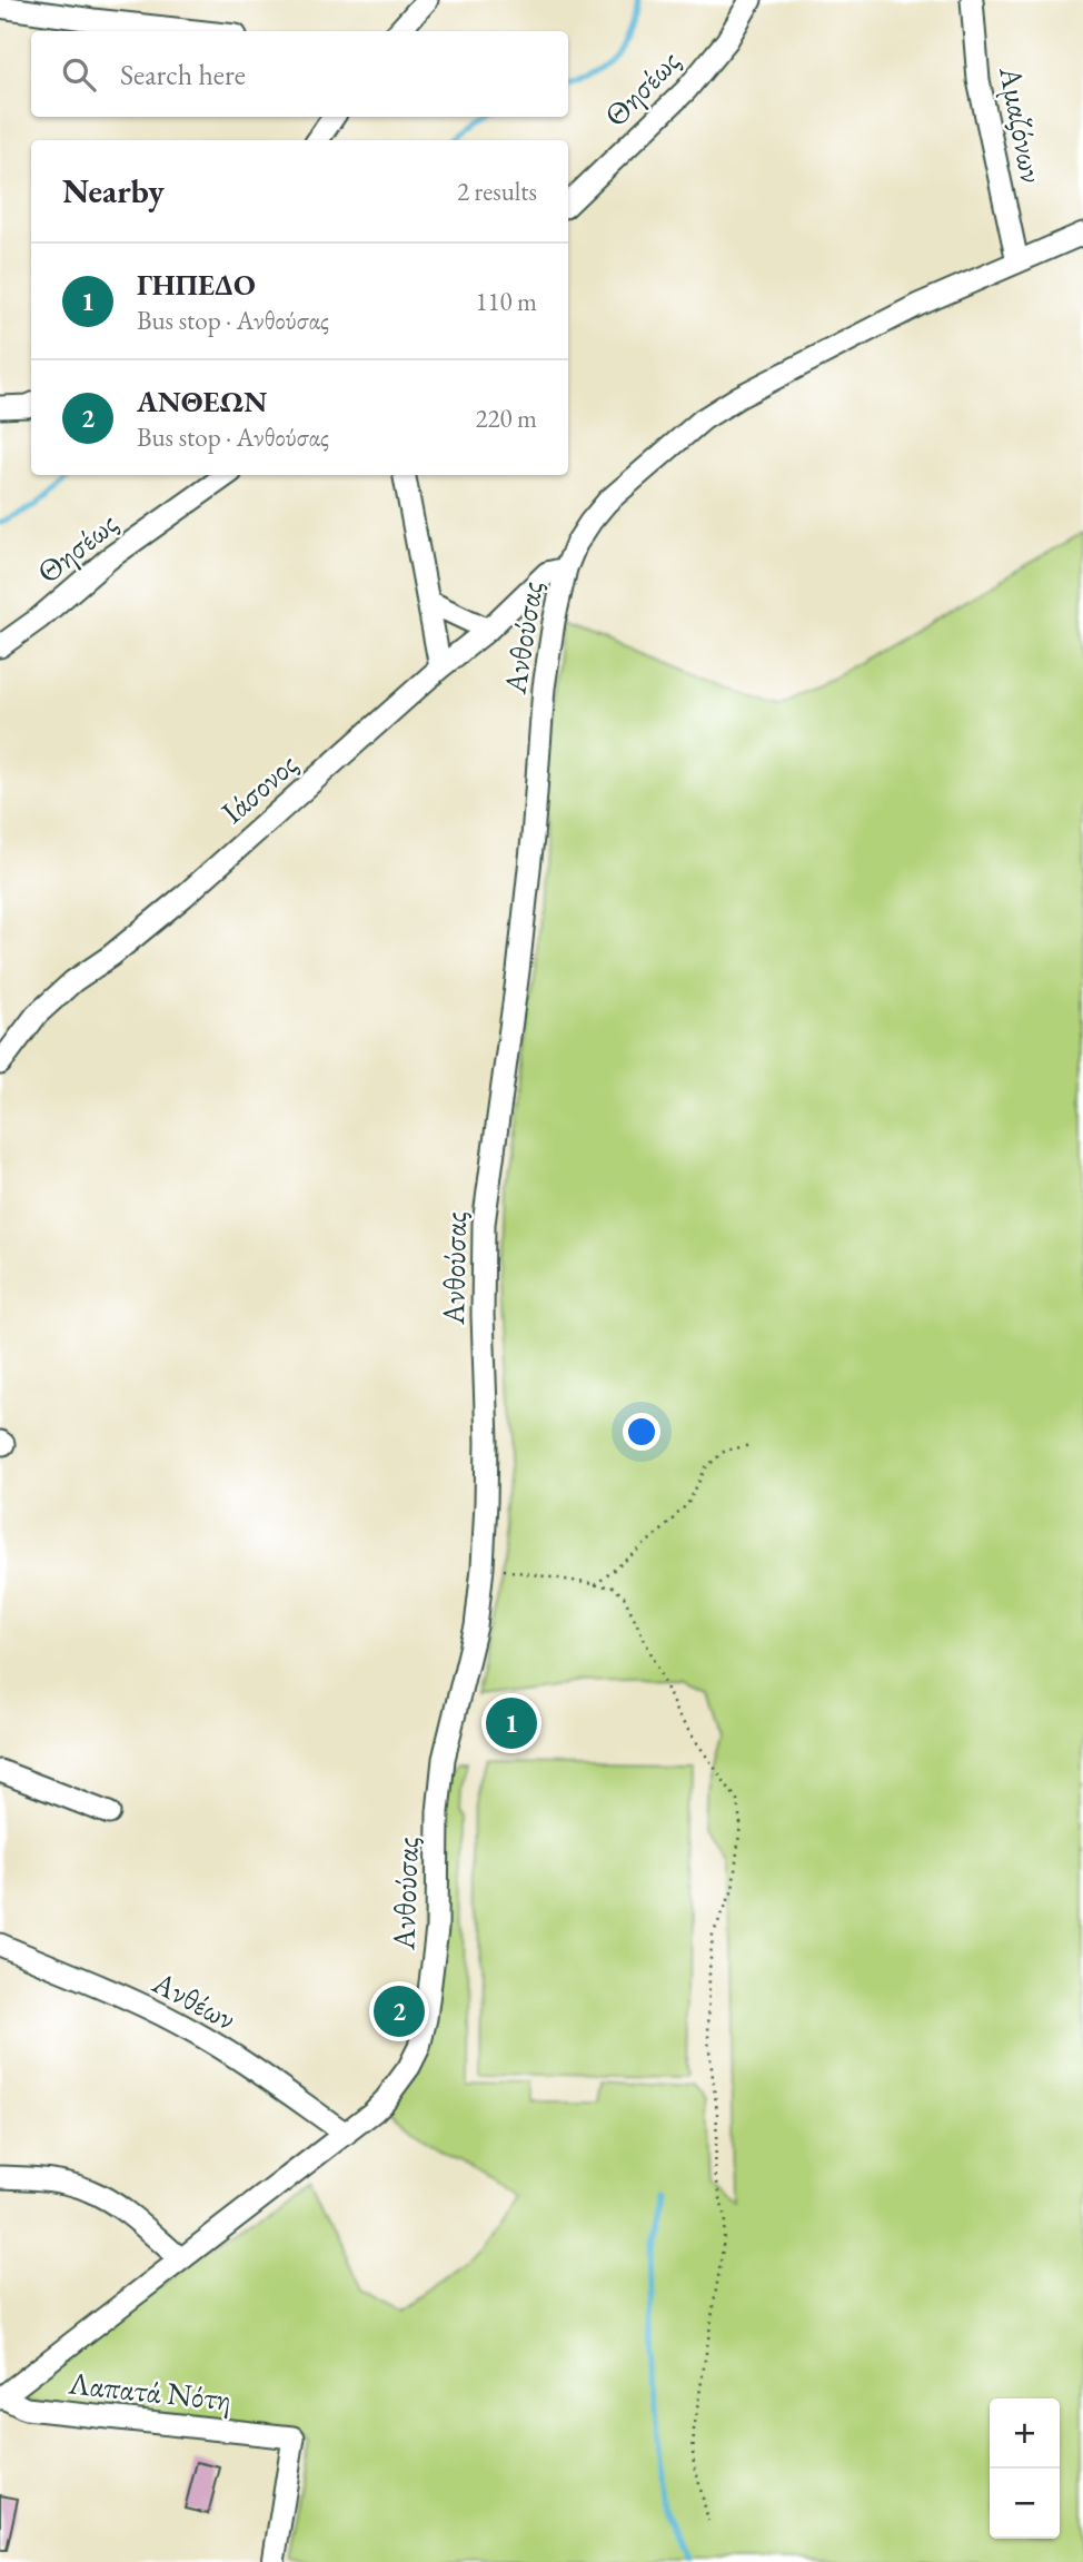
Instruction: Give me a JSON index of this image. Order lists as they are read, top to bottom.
{
  "streets": {
    "street": [
      "Θησέως",
      "Αμαζόνων",
      "Ανθούσας",
      "Ιάσονος",
      "Ανθέων",
      "Λαπατά Νότη"
    ]
  },
  "crossings": [
    ["Αμαζόνων", "Ανθούσας"],
    ["Ανθούσας", "Ιάσονος"],
    ["Ανθούσας", "Ανθέων"],
    ["Ανθούσας", "Λαπατά Νότη"]
  ],
  "page": {
    "search": "Search here",
    "heading": ["Nearby", "2 results"],
    "list": [
      {
        "mark": "1",
        "name": "ΓΗΠΕΔΟ",
        "note": "Bus stop · Ανθούσας",
        "value": "110 m"
      },
      {
        "mark": "2",
        "name": "ΑΝΘΕΩΝ",
        "note": "Bus stop · Ανθούσας",
        "value": "220 m"
      }
    ],
    "pins": ["1", "2"],
    "map_buttons": ["+", "−"]
  }
}
